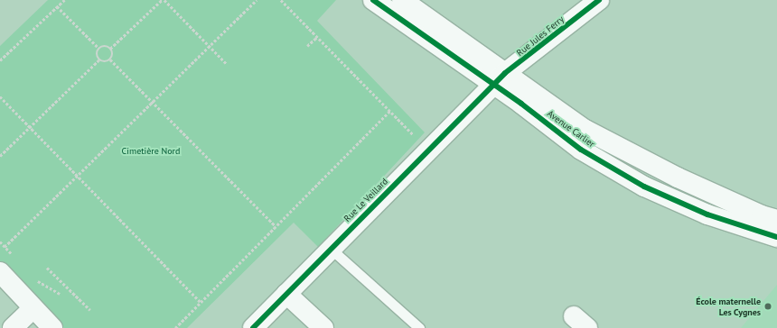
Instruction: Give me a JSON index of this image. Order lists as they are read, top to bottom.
{
  "streets": {
    "street": ["Rue Jules Ferry", "Avenue Carlier", "Rue Le Veillard"]
  },
  "crossings": [
    ["Rue Jules Ferry", "Avenue Carlier"],
    ["Rue Jules Ferry", "Rue Le Veillard"],
    ["Avenue Carlier", "Rue Le Veillard"]
  ],
  "parks": ["Cimetière Nord"],
  "places": ["École maternelle Les Cygnes"]
}
